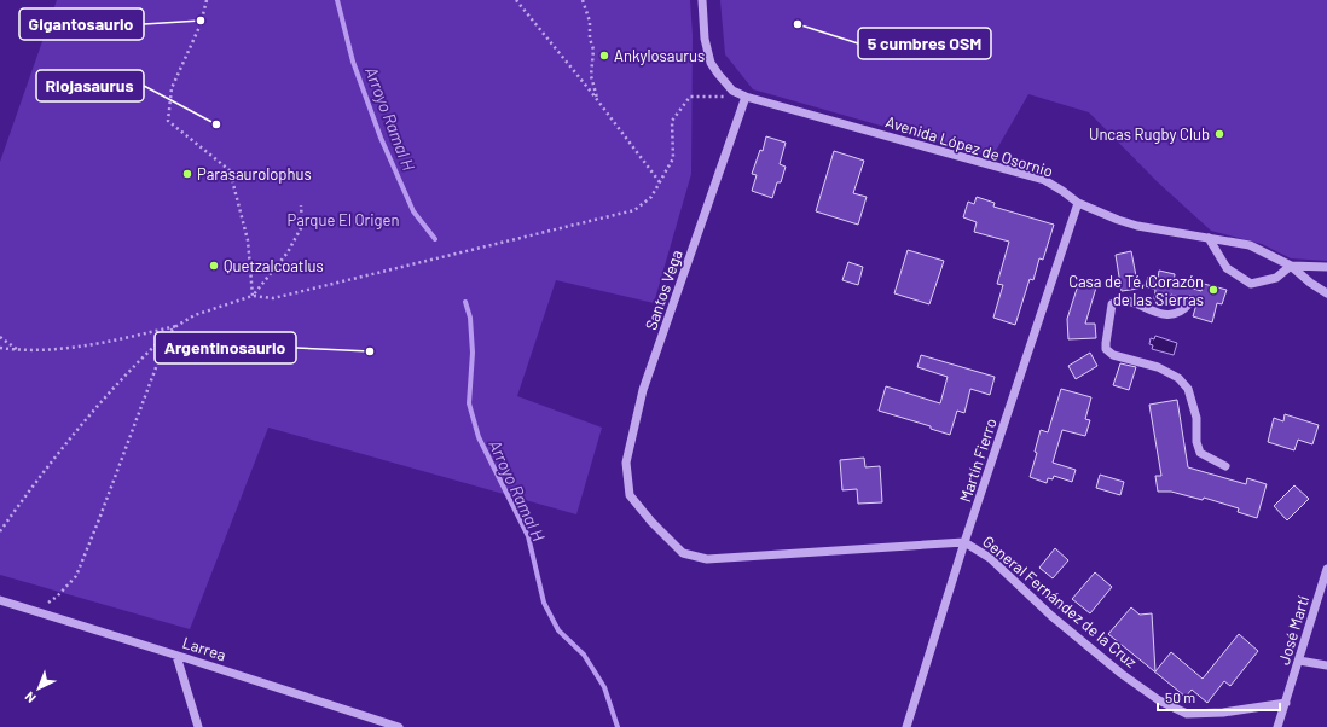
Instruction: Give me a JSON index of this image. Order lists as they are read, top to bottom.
{
  "streets": {
    "street": [
      "Avenida López de Osornio",
      "Santos Vega",
      "Martín Fierro",
      "General Fernández de la Cruz",
      "José Martí",
      "Larrea"
    ]
  },
  "crossings": [
    ["Avenida López de Osornio", "Santos Vega"],
    ["Avenida López de Osornio", "Martín Fierro"],
    ["Santos Vega", "General Fernández de la Cruz"],
    ["Martín Fierro", "General Fernández de la Cruz"],
    ["General Fernández de la Cruz", "José Martí"]
  ],
  "water": ["Arroyo Ramal H"],
  "parks": ["Parque El Origen"],
  "places": [
    "Gigantosaurio",
    "5 cumbres OSM",
    "Ankylosaurus",
    "Riojasaurus",
    "Uncas Rugby Club",
    "Parasaurolophus",
    "Quetzalcoatlus",
    "Casa de Té, Corazón de las Sierras",
    "Argentinosaurio"
  ],
  "scale_bar": "50 m",
  "north": "bottom left"
}
